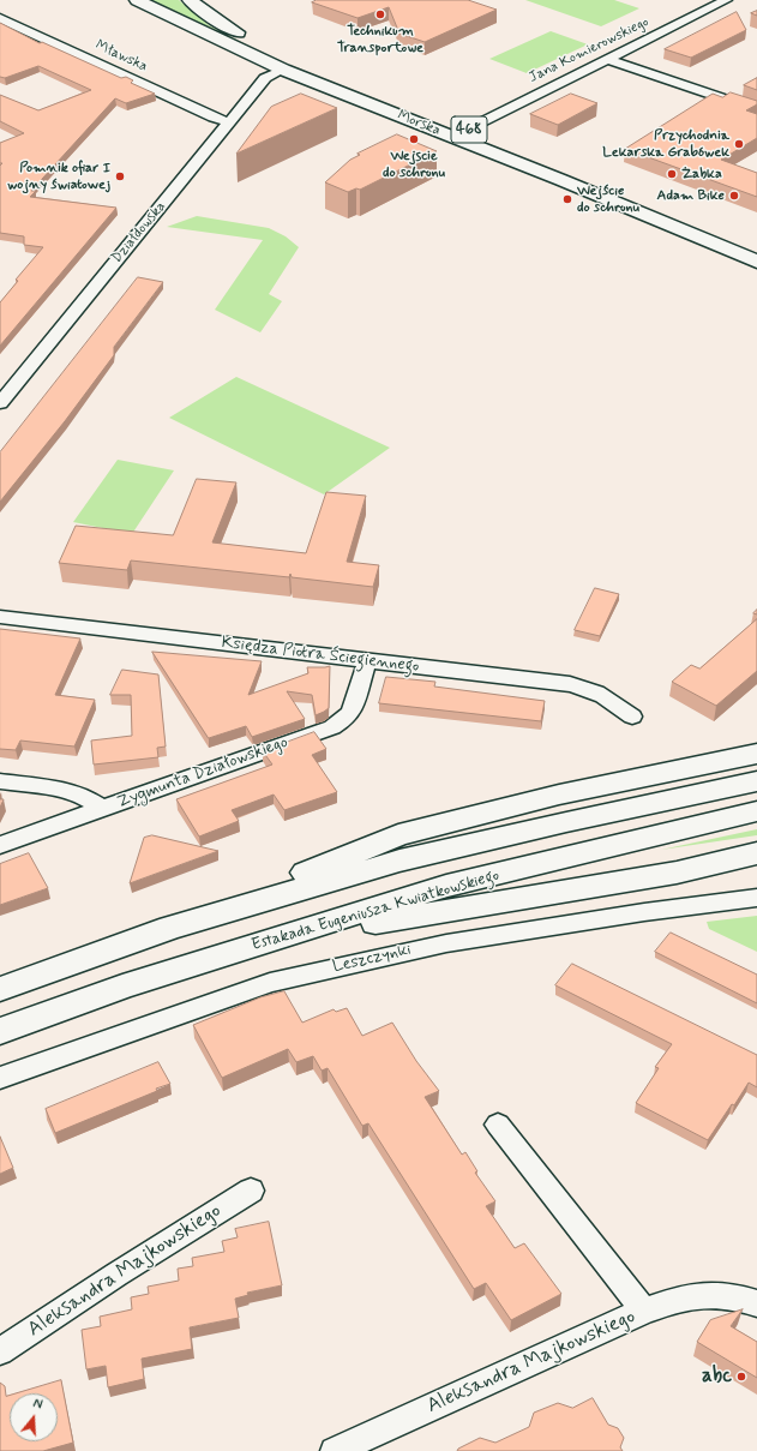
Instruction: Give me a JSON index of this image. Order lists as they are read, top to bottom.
{
  "streets": {
    "main road": ["Morska", "468", "Estakada Eugeniusza Kwiatkowskiego"],
    "street": [
      "Jana Komierowskiego",
      "Mławska",
      "Działdowska",
      "Księdza Piotra Ściegiennego",
      "Zygmunta Działowskiego",
      "Leszczynki",
      "Aleksandra Majkowskiego"
    ]
  },
  "crossings": [
    ["Jana Komierowskiego", "Morska"],
    ["Mławska", "Działdowska"],
    ["Morska", "Działdowska"],
    ["Księdza Piotra Ściegiennego", "Zygmunta Działowskiego"]
  ],
  "places": [
    "Technikum Transportowe",
    "Wejscie do schronu",
    "Przychodnia Lekarska Grabówek",
    "Żabka",
    "Pomnik ofiar I wojny światowej",
    "Adam Bike",
    "Wejście do schronu",
    "abc"
  ],
  "north": "top"
}
